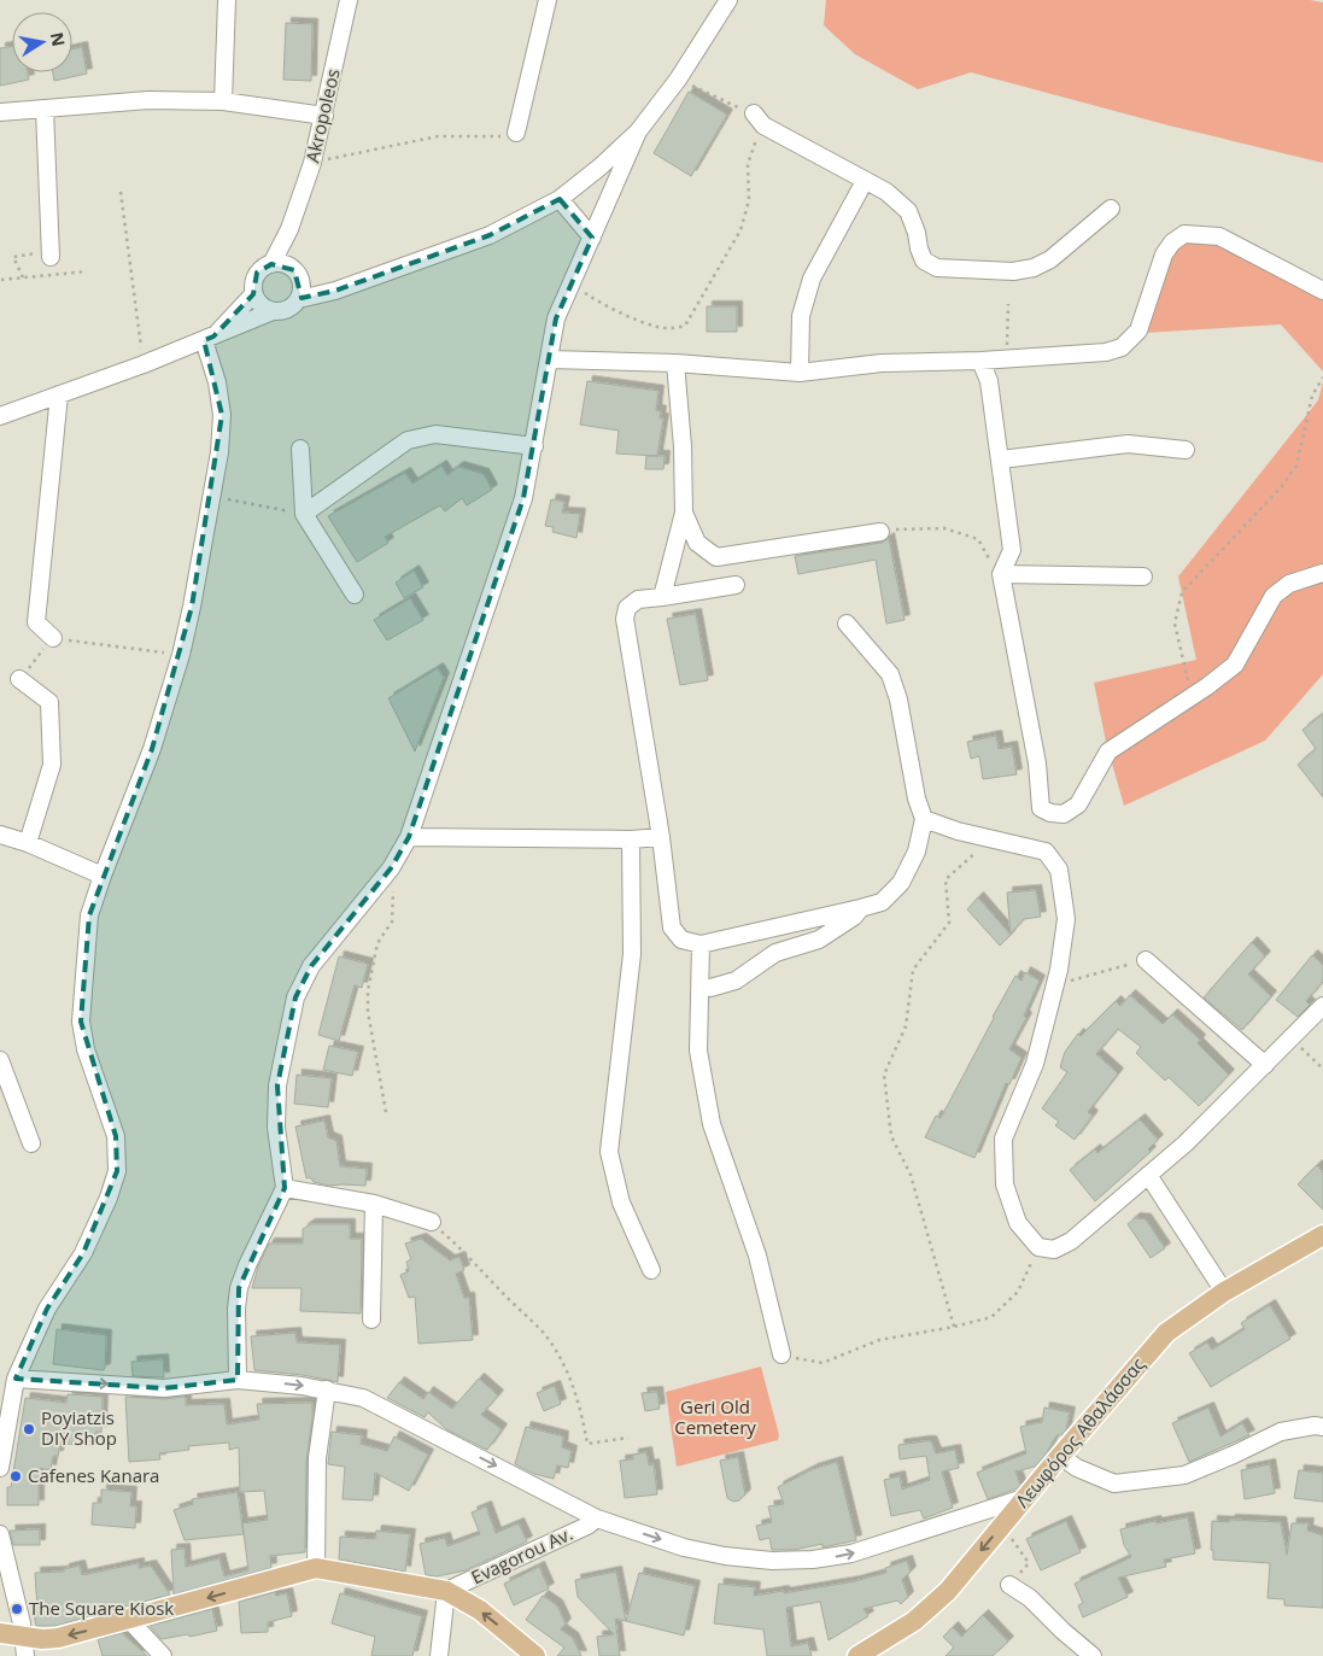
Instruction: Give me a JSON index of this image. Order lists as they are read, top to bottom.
{
  "streets": {
    "main road": ["Λεωφόρος Αθαλάσσας"],
    "street": ["Akropoleos", "Evagorou Av."]
  },
  "parks": ["Geri Old Cemetery"],
  "places": ["Poyiatzis DIY Shop", "Cafenes Kanara", "The Square Kiosk"],
  "north": "right"
}
